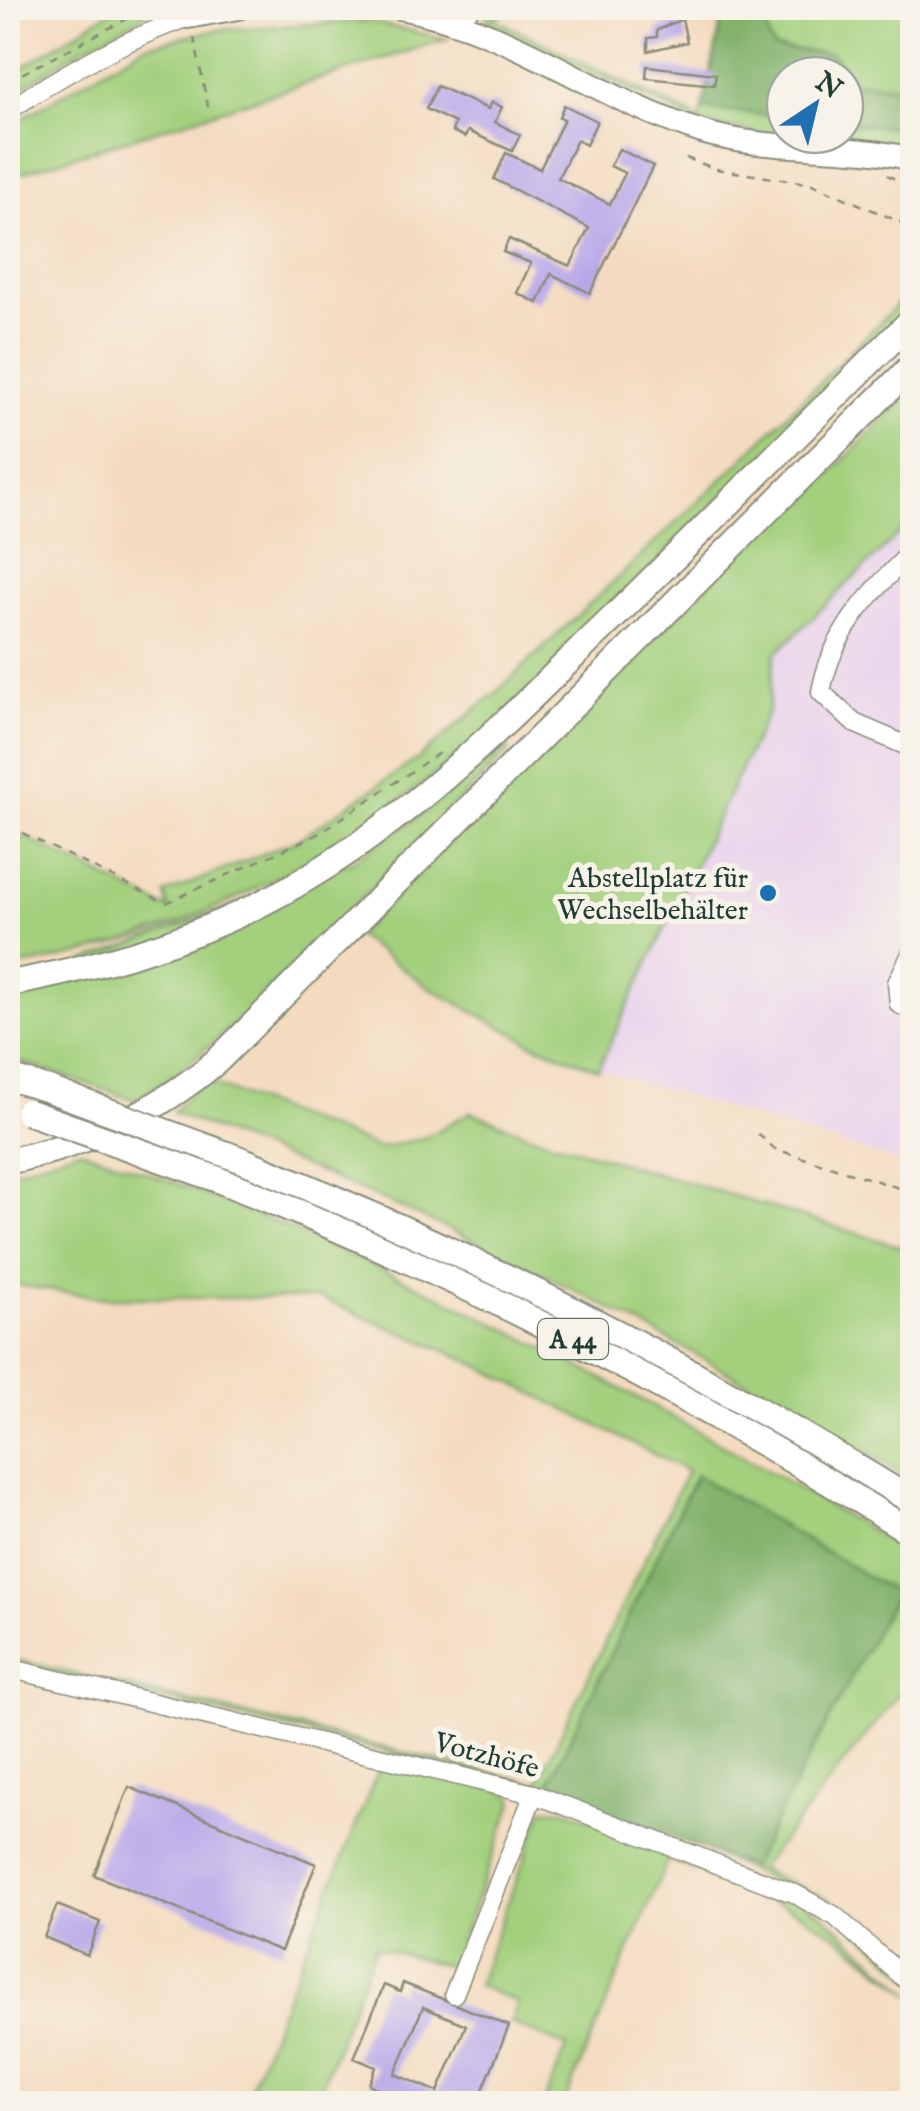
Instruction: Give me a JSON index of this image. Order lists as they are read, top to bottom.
{
  "streets": {
    "highway": ["A 44"],
    "street": ["Votzhöfe"]
  },
  "places": ["Abstellplatz für Wechselbehälter"],
  "north": "top right"
}
